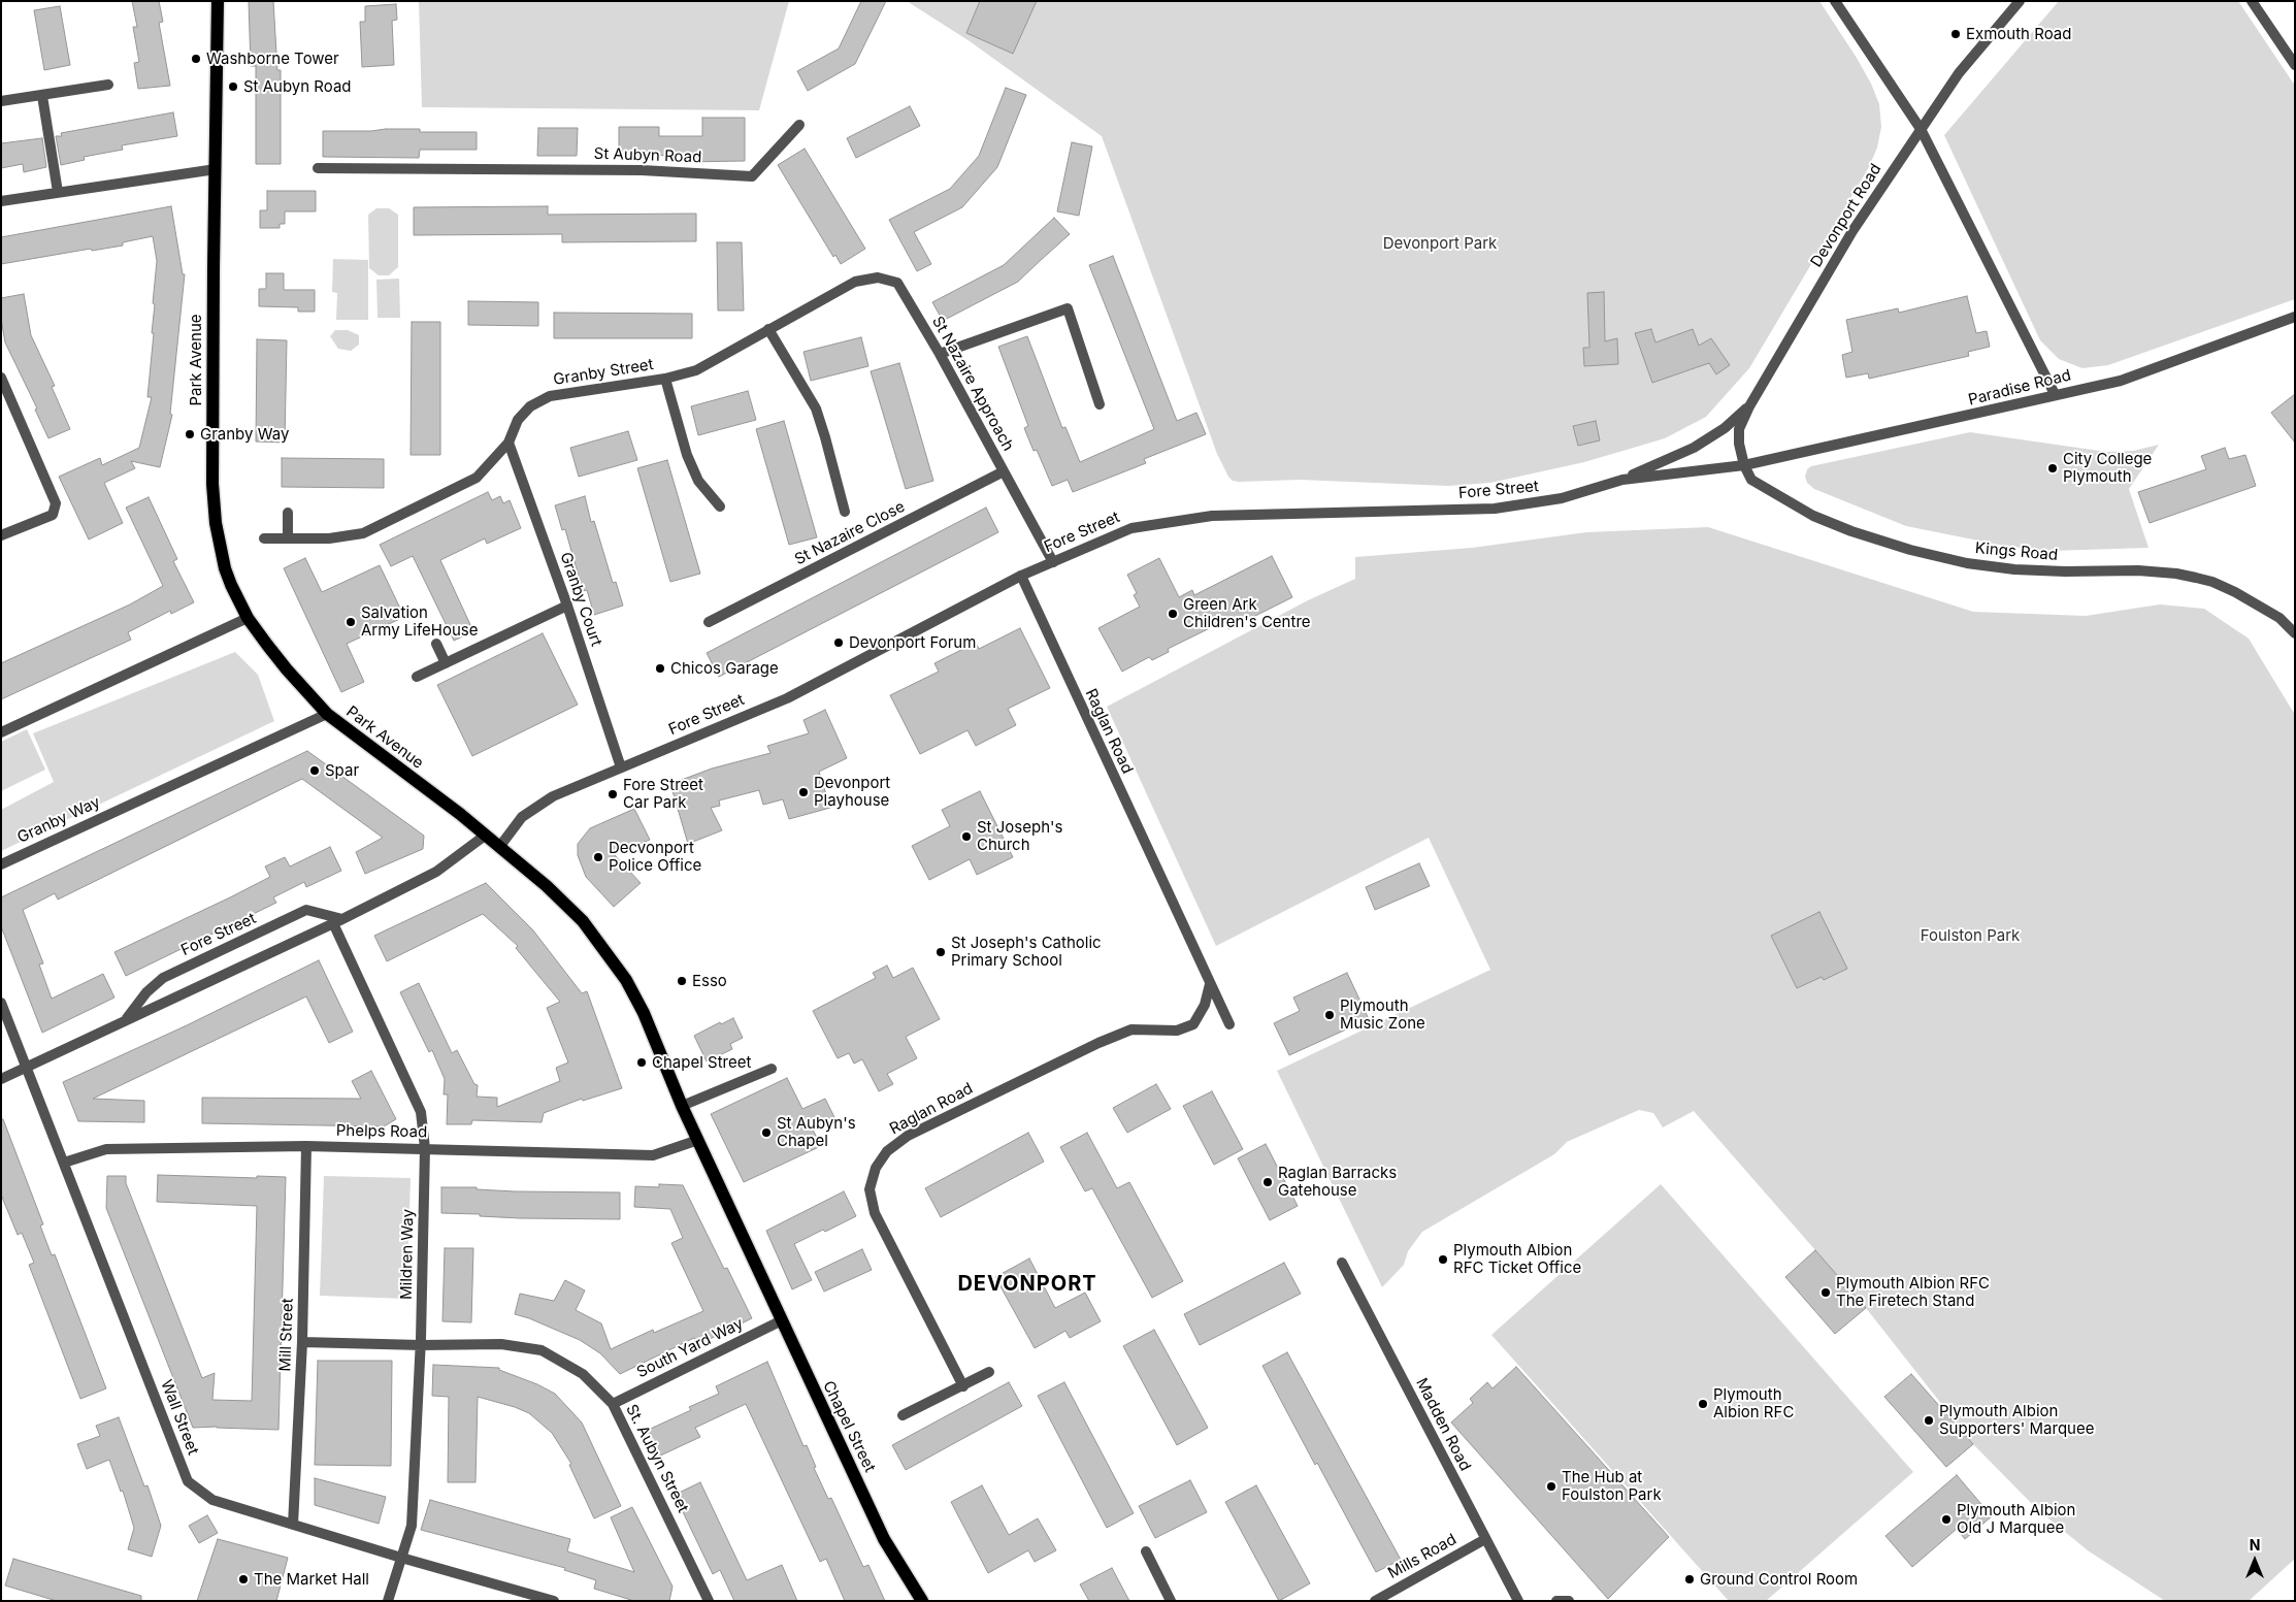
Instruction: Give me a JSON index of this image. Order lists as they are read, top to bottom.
{
  "streets": {
    "main road": ["Park Avenue", "Chapel Street"],
    "street": [
      "St Aubyn Road",
      "Devonport Road",
      "Granby Street",
      "St Nazaire Approach",
      "Paradise Road",
      "Fore Street",
      "St Nazaire Close",
      "Kings Road",
      "Granby Court",
      "Raglan Road",
      "Granby Way",
      "Phelps Road",
      "Mildren Way",
      "Mill Street",
      "South Yard Way",
      "Wall Street",
      "Madden Road",
      "St. Aubyn Street",
      "Mills Road"
    ]
  },
  "crossings": [
    ["Devonport Road", "Paradise Road"],
    ["Devonport Road", "Fore Street"],
    ["Devonport Road", "Kings Road"],
    ["Park Avenue", "Fore Street"],
    ["Park Avenue", "Granby Way"],
    ["Park Avenue", "Chapel Street"],
    ["Granby Street", "St Nazaire Approach"],
    ["Granby Street", "Granby Court"],
    ["St Nazaire Approach", "Fore Street"],
    ["St Nazaire Approach", "St Nazaire Close"],
    ["Paradise Road", "Fore Street"],
    ["Paradise Road", "Kings Road"],
    ["Fore Street", "Kings Road"],
    ["Fore Street", "Granby Court"],
    ["Fore Street", "Raglan Road"],
    ["Fore Street", "Mildren Way"],
    ["Fore Street", "Wall Street"],
    ["Fore Street", "Chapel Street"],
    ["Phelps Road", "Mildren Way"],
    ["Phelps Road", "Mill Street"],
    ["Phelps Road", "Wall Street"],
    ["Phelps Road", "Chapel Street"],
    ["Mildren Way", "Wall Street"],
    ["Mildren Way", "St. Aubyn Street"],
    ["Mill Street", "Wall Street"],
    ["Mill Street", "St. Aubyn Street"],
    ["South Yard Way", "Chapel Street"],
    ["South Yard Way", "St. Aubyn Street"],
    ["Madden Road", "Mills Road"]
  ],
  "districts": ["DEVONPORT"],
  "parks": ["Devonport Park", "Foulston Park"],
  "places": [
    "Exmouth Road",
    "Washborne Tower",
    "St Aubyn Road",
    "Granby Way",
    "City College Plymouth",
    "Green Ark Children's Centre",
    "Salvation Army LifeHouse",
    "Devonport Forum",
    "Chicos Garage",
    "Spar",
    "Devonport Playhouse",
    "Fore Street Car Park",
    "St Joseph's Church",
    "Decvonport Police Office",
    "St Joseph's Catholic Primary School",
    "Esso",
    "Plymouth Music Zone",
    "Chapel Street",
    "St Aubyn's Chapel",
    "Raglan Barracks Gatehouse",
    "Plymouth Albion RFC Ticket Office",
    "Plymouth Albion RFC The Firetech Stand",
    "Plymouth Albion RFC",
    "Plymouth Albion Supporters' Marquee",
    "The Hub at Foulston Park",
    "Plymouth Albion Old J Marquee",
    "The Market Hall",
    "Ground Control Room"
  ],
  "north": "top"
}
